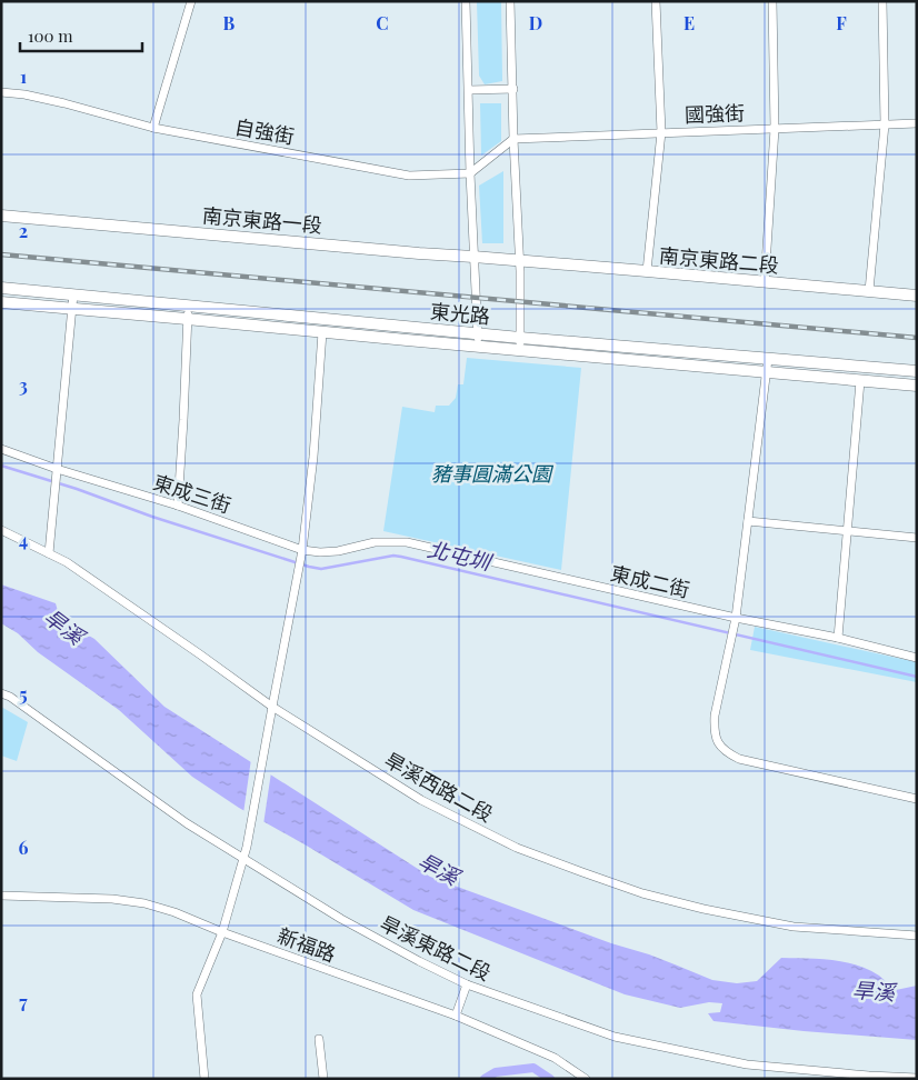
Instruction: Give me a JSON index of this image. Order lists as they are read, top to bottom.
{
  "streets": {
    "street": [
      "國強街",
      "自強街",
      "南京東路一段",
      "南京東路二段",
      "東光路",
      "東成三街",
      "東成二街",
      "旱溪西路二段",
      "新福路",
      "旱溪東路二段"
    ]
  },
  "crossings": [
    ["南京東路一段", "南京東路二段"],
    ["東成三街", "東成二街"]
  ],
  "water": ["北屯圳", "旱溪"],
  "parks": ["豬事圓滿公園"],
  "scale_bar": "100 m",
  "grid": {
    "columns": [
      "B",
      "C",
      "D",
      "E",
      "F"
    ],
    "rows": [
      "1",
      "2",
      "3",
      "4",
      "5",
      "6",
      "7"
    ]
  }
}
